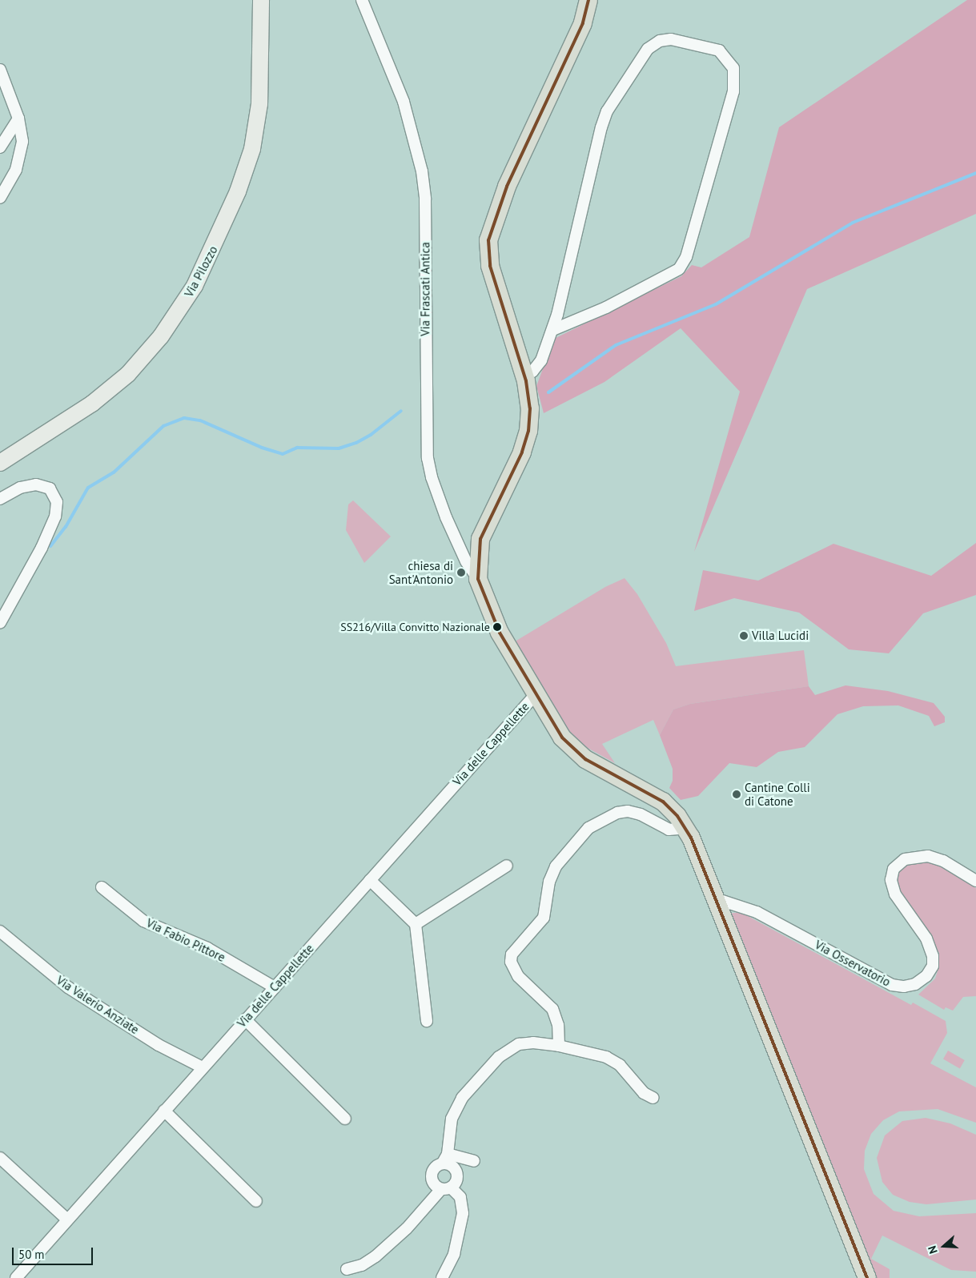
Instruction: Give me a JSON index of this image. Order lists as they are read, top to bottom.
{
  "streets": {
    "main road": ["Via Pilozzo"],
    "street": [
      "Via Frascati Antica",
      "Via delle Cappellette",
      "Via Fabio Pittore",
      "Via Osservatorio",
      "Via Valerio Anziate"
    ]
  },
  "crossings": [
    ["Via delle Cappellette", "Via Fabio Pittore"],
    ["Via delle Cappellette", "Via Valerio Anziate"]
  ],
  "places": [
    "chiesa di Sant'Antonio",
    "SS216/Villa Convitto Nazionale",
    "Villa Lucidi",
    "Cantine Colli di Catone"
  ],
  "scale_bar": "50 m",
  "north": "left"
}
